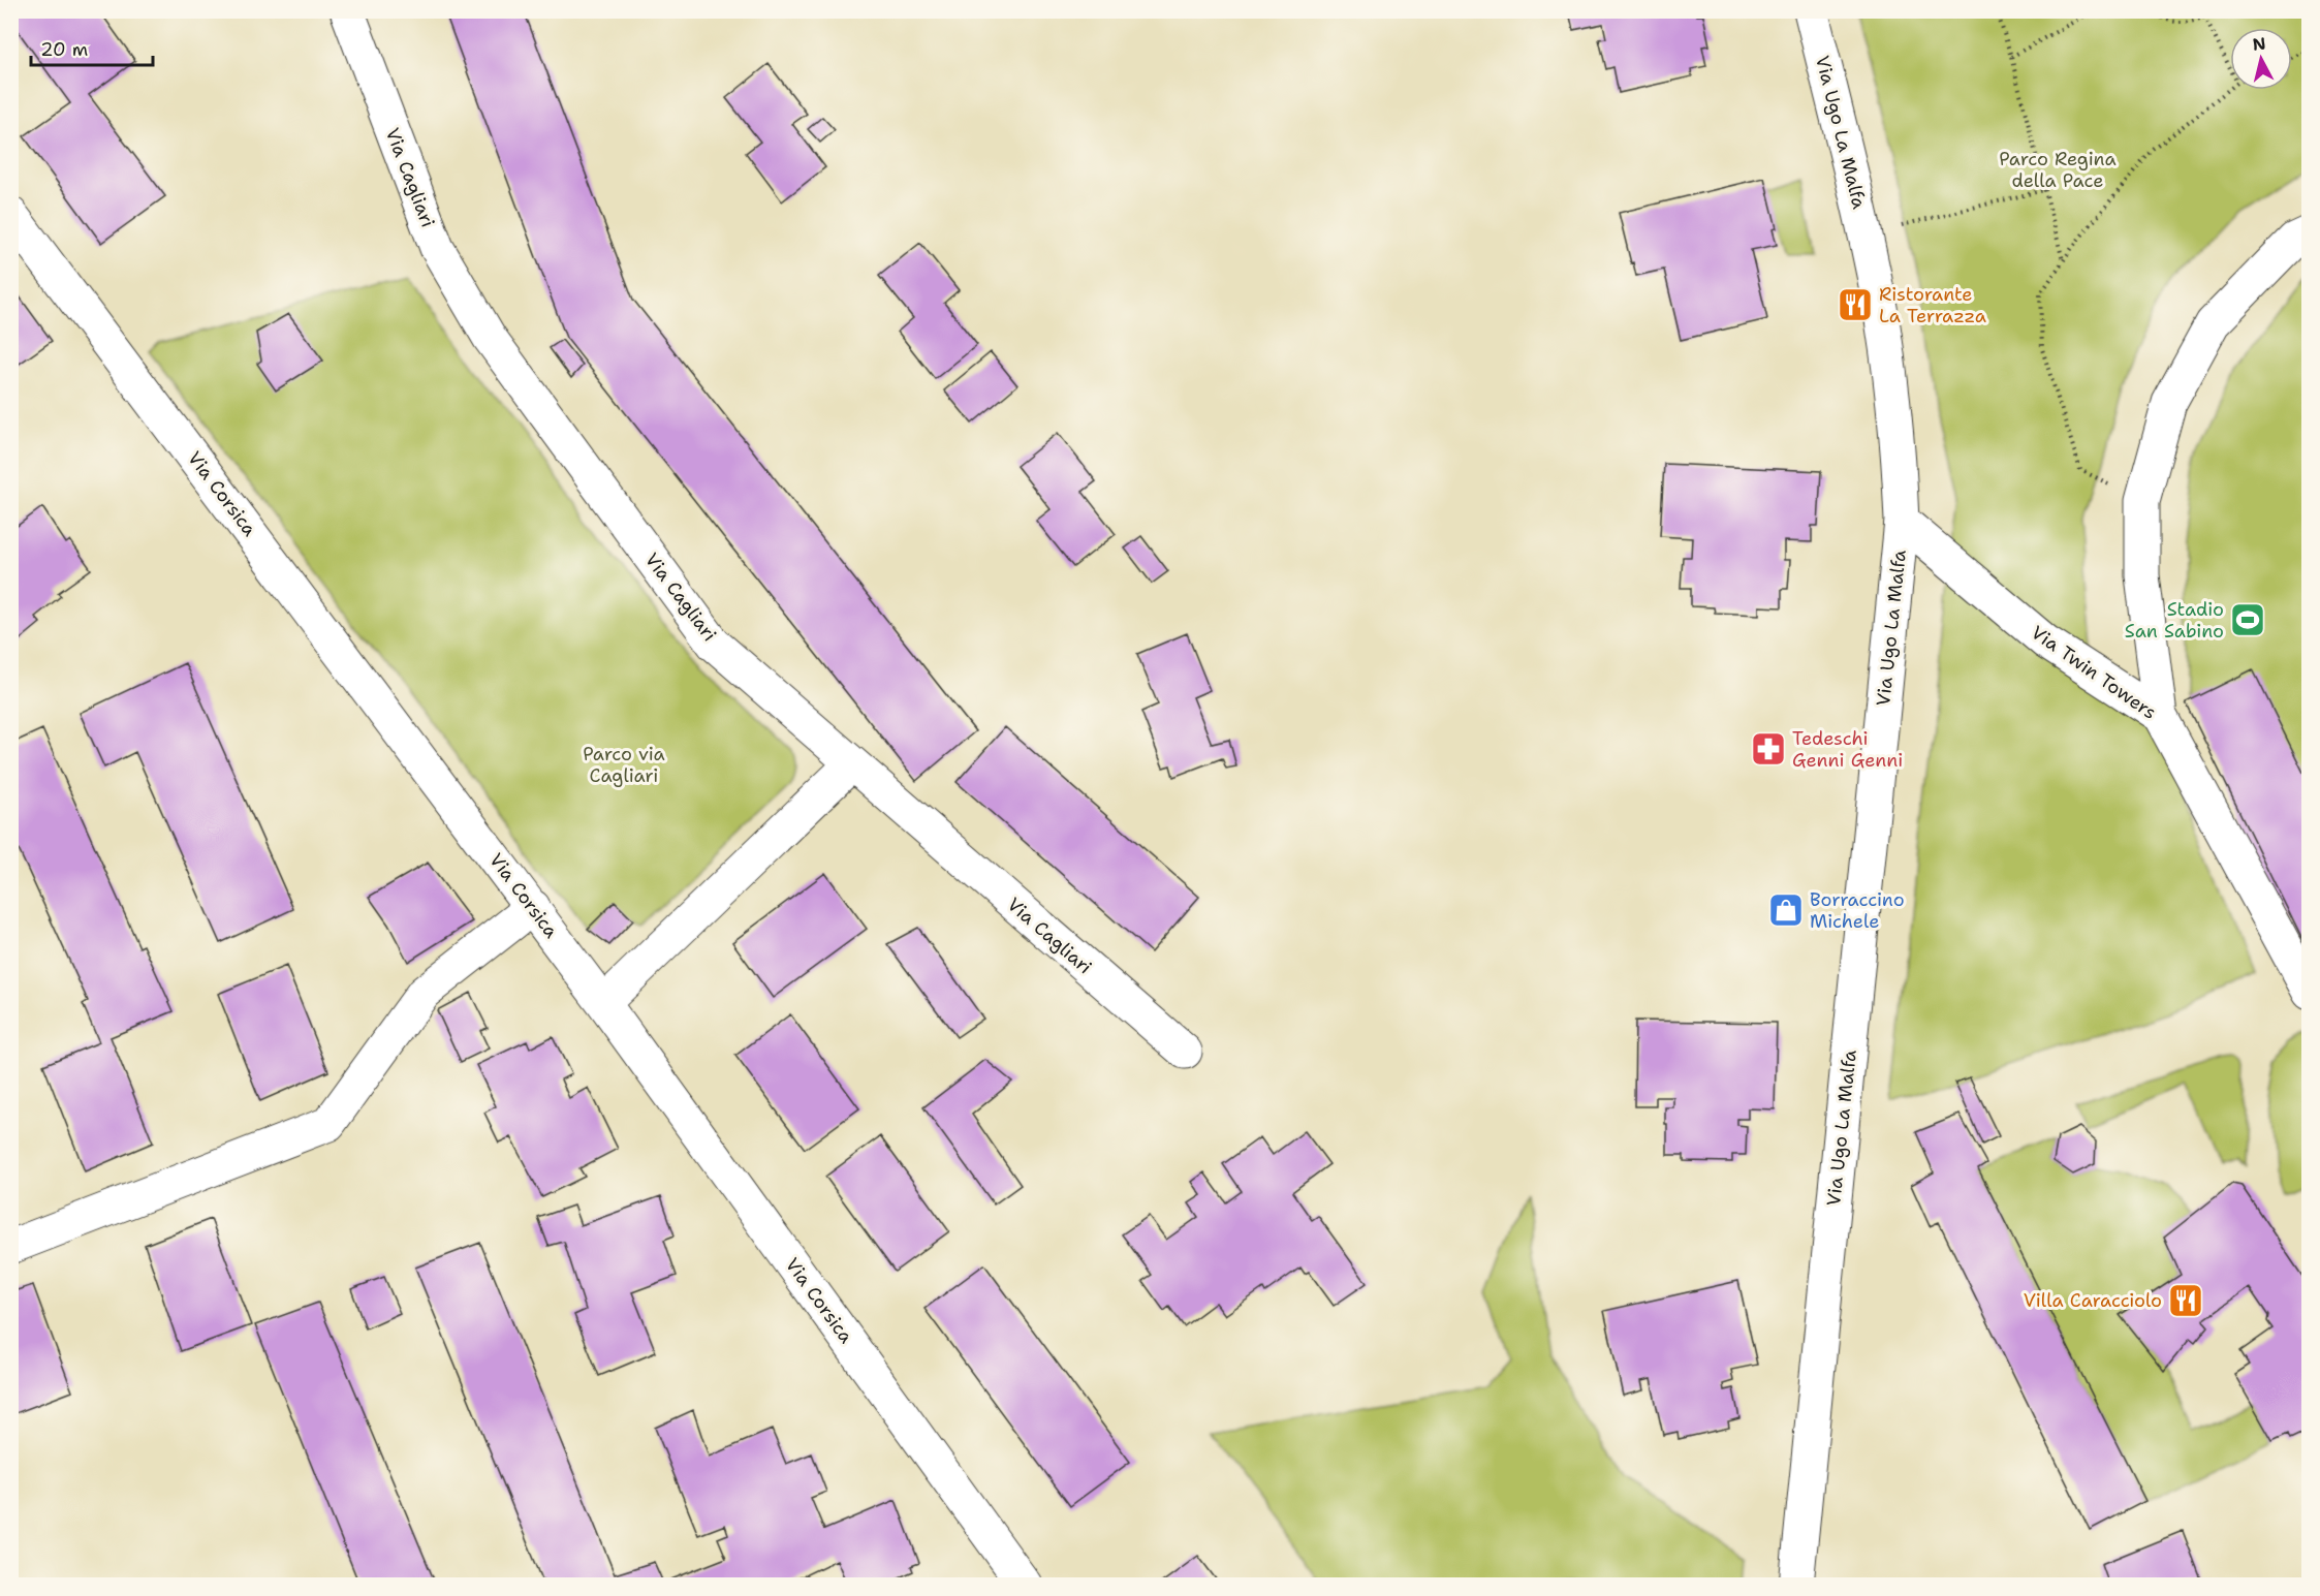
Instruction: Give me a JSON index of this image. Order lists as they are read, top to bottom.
{
  "streets": {
    "street": [
      "Via Ugo La Malfa",
      "Via Cagliari",
      "Via Corsica",
      "Via Twin Towers"
    ]
  },
  "crossings": [
    ["Via Ugo La Malfa", "Via Twin Towers"]
  ],
  "parks": ["Parco Regina della Pace", "Parco via Cagliari"],
  "places": {
    "restaurant": ["Ristorante La Terrazza", "Villa Caracciolo"],
    "sports": ["Stadio San Sabino"],
    "pharmacy": ["Tedeschi Genni Genni"],
    "shop": ["Borraccino Michele"]
  },
  "scale_bar": "20 m",
  "north": "top"
}
